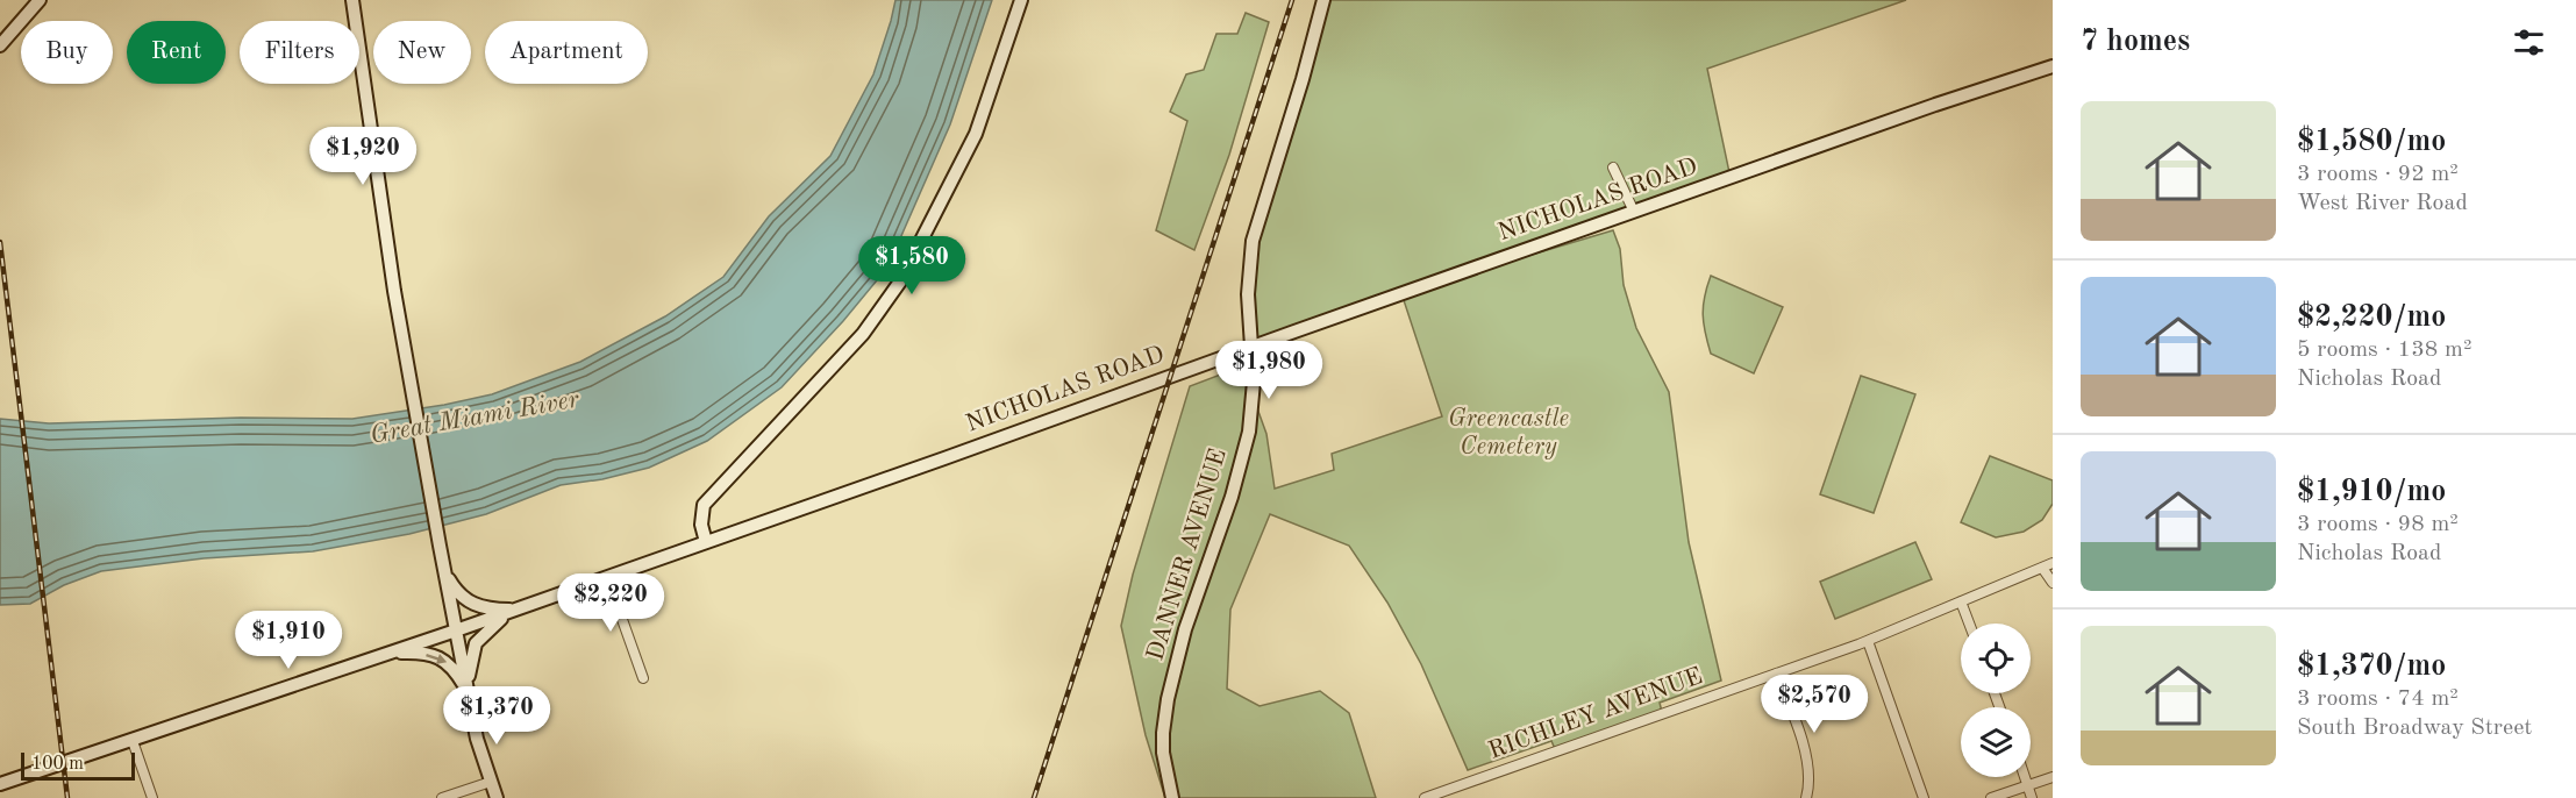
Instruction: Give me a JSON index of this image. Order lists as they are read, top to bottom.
{
  "streets": {
    "street": ["NICHOLAS ROAD", "DANNER AVENUE", "RICHLEY AVENUE"]
  },
  "crossings": [
    ["NICHOLAS ROAD", "DANNER AVENUE"]
  ],
  "water": ["Great Miami River"],
  "parks": ["Greencastle Cemetery"],
  "scale_bar": "100 m",
  "page": {
    "heading": "7 homes",
    "chip": [
      "Buy",
      "Rent",
      "Filters",
      "New",
      "Apartment"
    ],
    "list": [
      {
        "name": "$1,580/mo",
        "note": "3 rooms · 92 m² · West River Road"
      },
      {
        "name": "$2,220/mo",
        "note": "5 rooms · 138 m² · Nicholas Road"
      },
      {
        "name": "$1,910/mo",
        "note": "3 rooms · 98 m² · Nicholas Road"
      },
      {
        "name": "$1,370/mo",
        "note": "3 rooms · 74 m² · South Broadway Street"
      }
    ],
    "price": [
      "$1,920",
      "$1,580",
      "$1,980",
      "$2,220",
      "$1,910",
      "$2,570",
      "$1,370"
    ],
    "scale": "100 m"
  }
}
